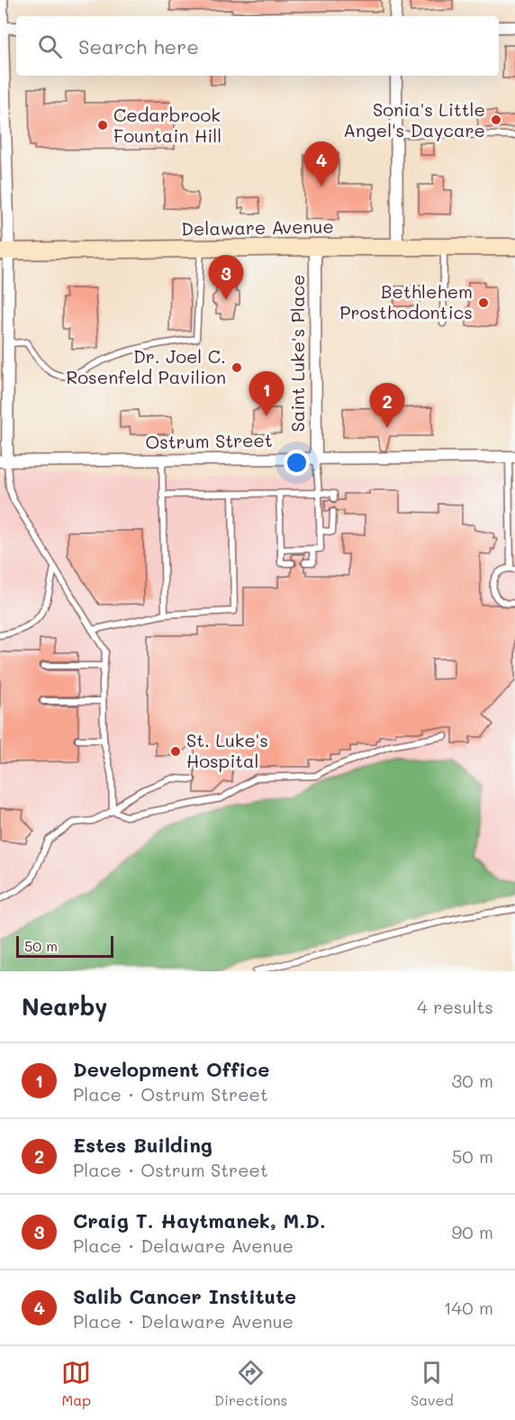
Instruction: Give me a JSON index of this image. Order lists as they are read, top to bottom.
{
  "streets": {
    "main road": ["Delaware Avenue"],
    "street": ["Saint Luke's Place", "Ostrum Street"]
  },
  "crossings": [
    ["Delaware Avenue", "Saint Luke's Place"],
    ["Saint Luke's Place", "Ostrum Street"]
  ],
  "places": [
    "Sonia's Little Angel's Daycare",
    "Cedarbrook Fountain Hill",
    "Bethlehem Prosthodontics",
    "Dr. Joel C. Rosenfeld Pavilion",
    "St. Luke's Hospital"
  ],
  "scale_bar": "50 m",
  "page": {
    "search": "Search here",
    "pins": [
      "4",
      "3",
      "1",
      "2"
    ],
    "scale": "50 m",
    "heading": ["Nearby", "4 results"],
    "list": [
      {
        "mark": "1",
        "name": "Development Office",
        "note": "Place · Ostrum Street",
        "value": "30 m"
      },
      {
        "mark": "2",
        "name": "Estes Building",
        "note": "Place · Ostrum Street",
        "value": "50 m"
      },
      {
        "mark": "3",
        "name": "Craig T. Haytmanek, M.D.",
        "note": "Place · Delaware Avenue",
        "value": "90 m"
      },
      {
        "mark": "4",
        "name": "Salib Cancer Institute",
        "note": "Place · Delaware Avenue",
        "value": "140 m"
      }
    ],
    "nav": ["Map", "Directions", "Saved"]
  }
}
